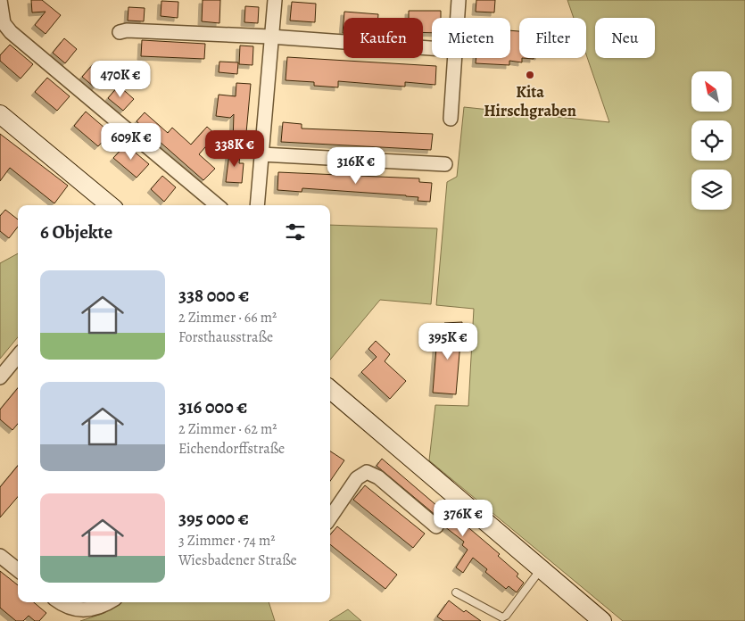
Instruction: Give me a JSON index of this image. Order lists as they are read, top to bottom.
{
  "places": ["Kita Hirschgraben"],
  "north": "top left",
  "page": {
    "chip": [
      "Kaufen",
      "Mieten",
      "Filter",
      "Neu"
    ],
    "price": [
      "470K €",
      "609K €",
      "338K €",
      "316K €",
      "395K €",
      "376K €"
    ],
    "heading": "6 Objekte",
    "list": [
      {
        "name": "338 000 €",
        "note": "2 Zimmer · 66 m² · Forsthausstraße"
      },
      {
        "name": "316 000 €",
        "note": "2 Zimmer · 62 m² · Eichendorffstraße"
      },
      {
        "name": "395 000 €",
        "note": "3 Zimmer · 74 m² · Wiesbadener Straße"
      }
    ]
  }
}
